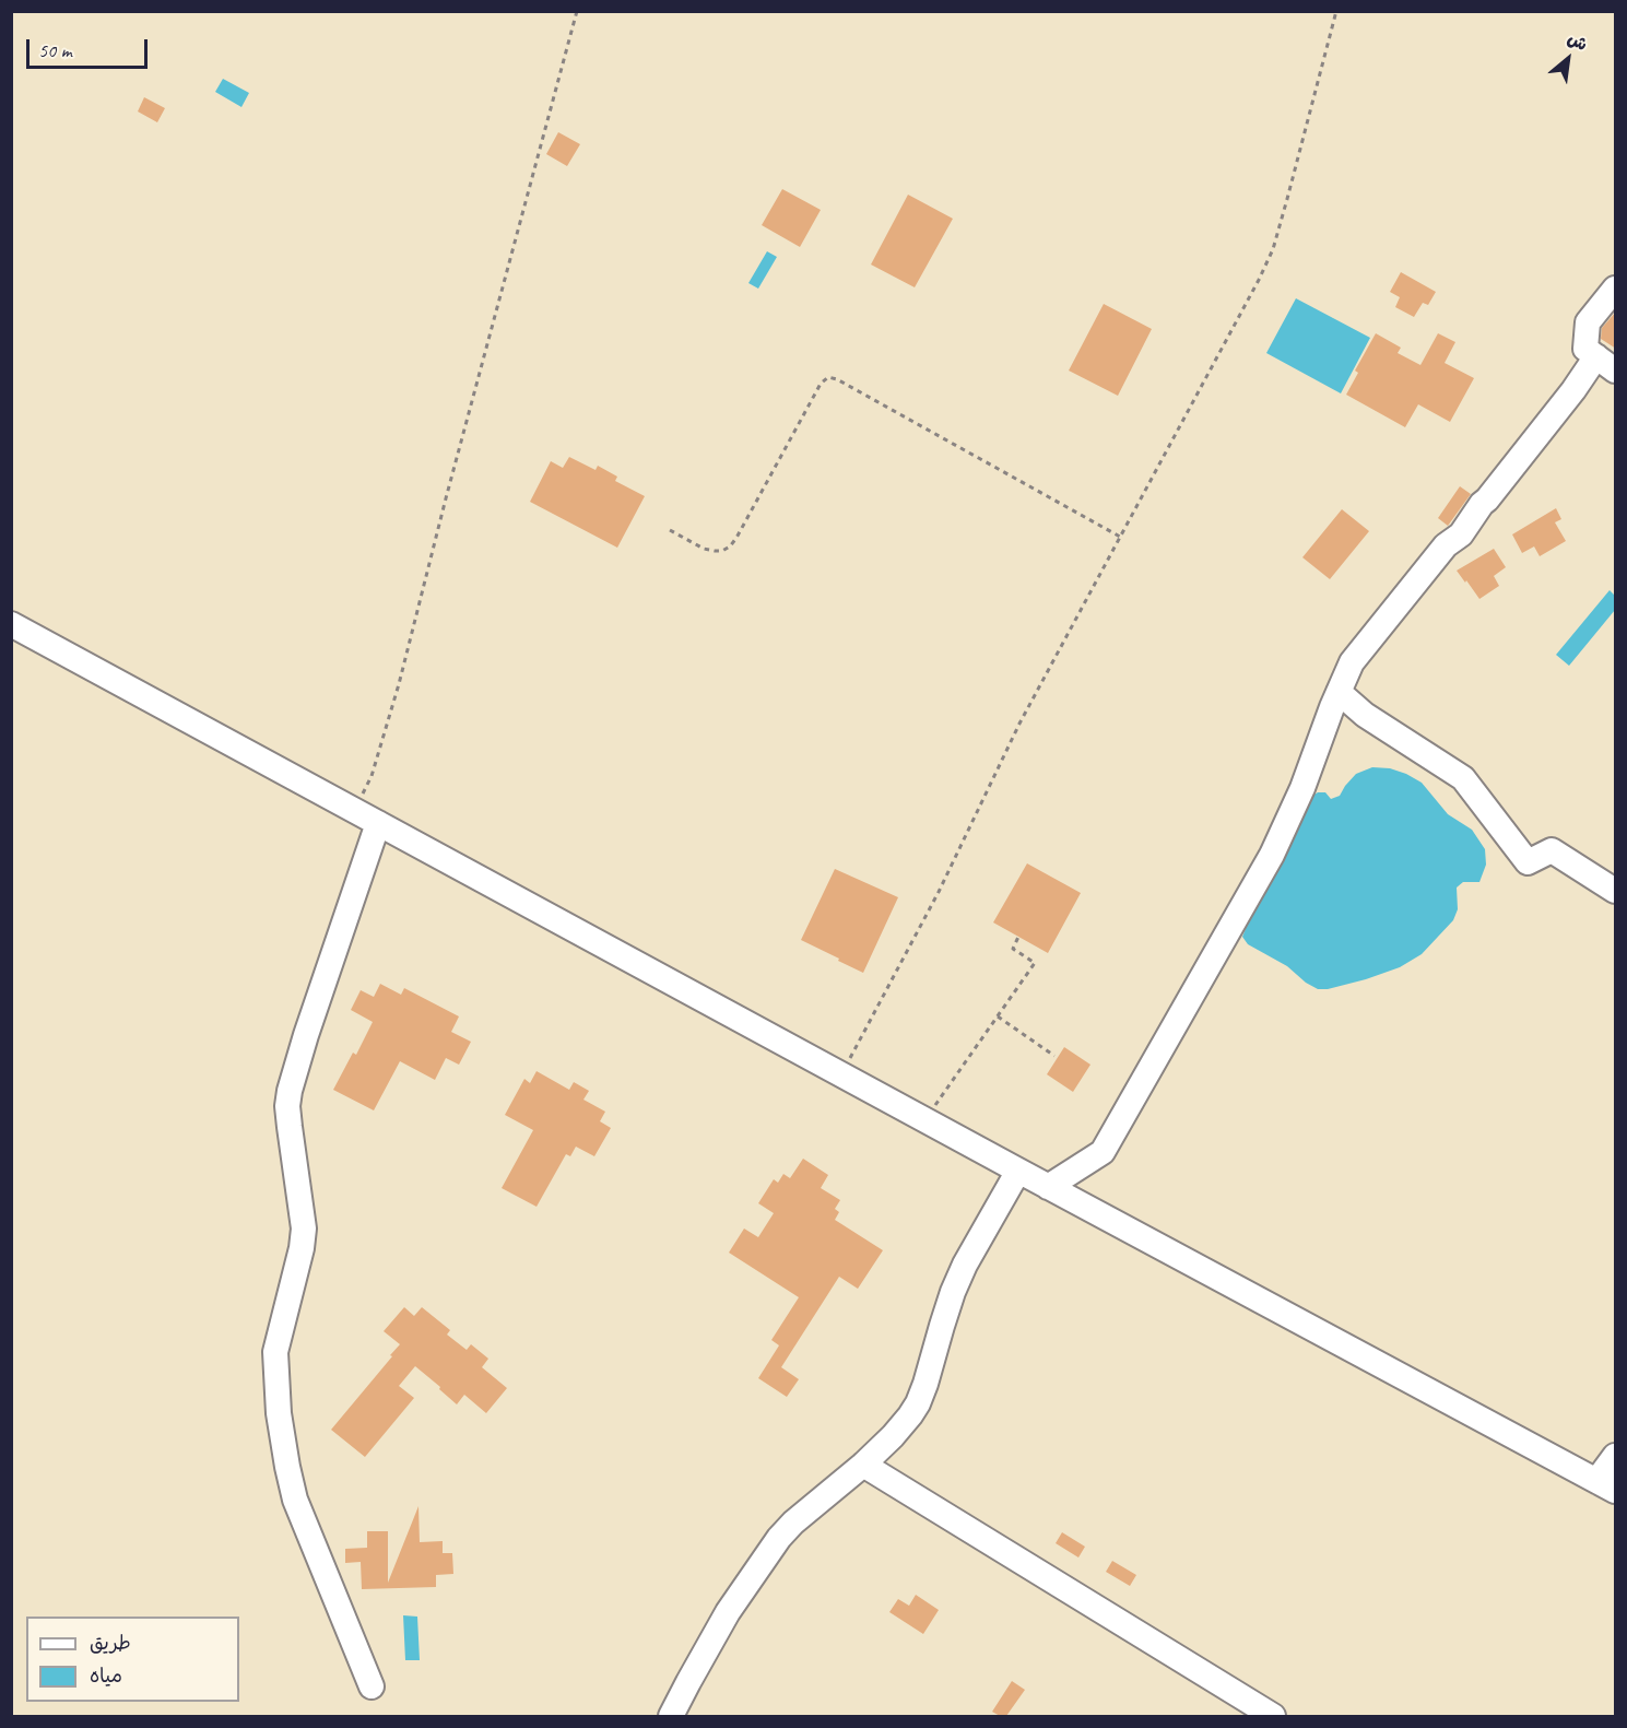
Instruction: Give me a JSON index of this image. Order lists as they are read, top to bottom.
{
  "legend": ["طريق", "مياه"],
  "scale_bar": "50 m",
  "north": "top right"
}
